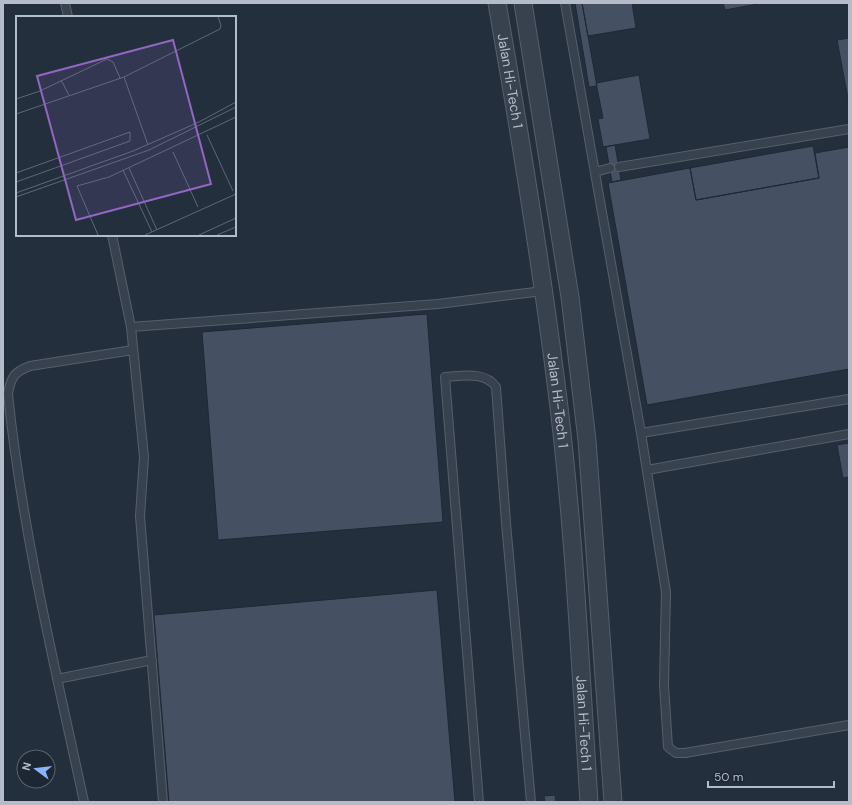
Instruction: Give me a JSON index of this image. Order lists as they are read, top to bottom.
{
  "streets": {
    "street": ["Jalan Hi-Tech 1"]
  },
  "scale_bar": "50 m",
  "north": "left"
}
